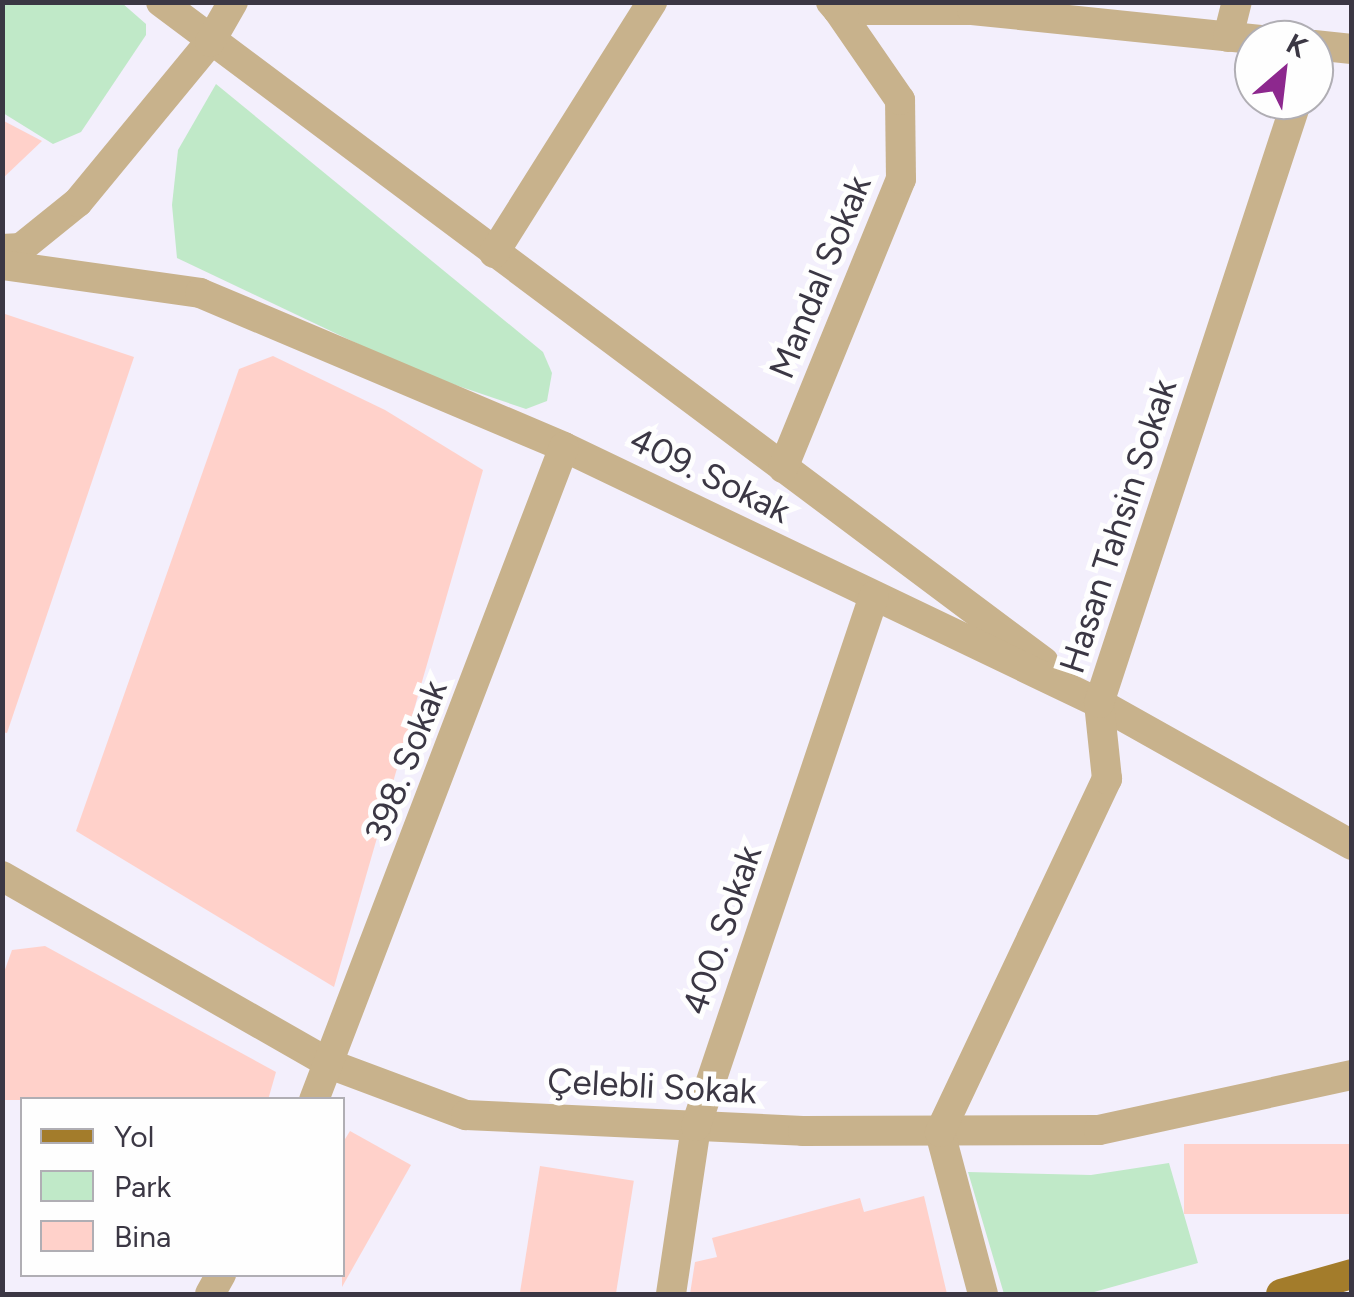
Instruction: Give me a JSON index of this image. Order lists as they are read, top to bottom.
{
  "streets": {
    "street": [
      "Mandal Sokak",
      "409. Sokak",
      "Hasan Tahsin Sokak",
      "398. Sokak",
      "400. Sokak",
      "Çelebli Sokak"
    ]
  },
  "crossings": [
    ["409. Sokak", "Hasan Tahsin Sokak"],
    ["409. Sokak", "398. Sokak"],
    ["409. Sokak", "400. Sokak"],
    ["Hasan Tahsin Sokak", "Çelebli Sokak"],
    ["398. Sokak", "Çelebli Sokak"],
    ["400. Sokak", "Çelebli Sokak"]
  ],
  "legend": ["Yol", "Park", "Bina"],
  "north": "top right"
}
